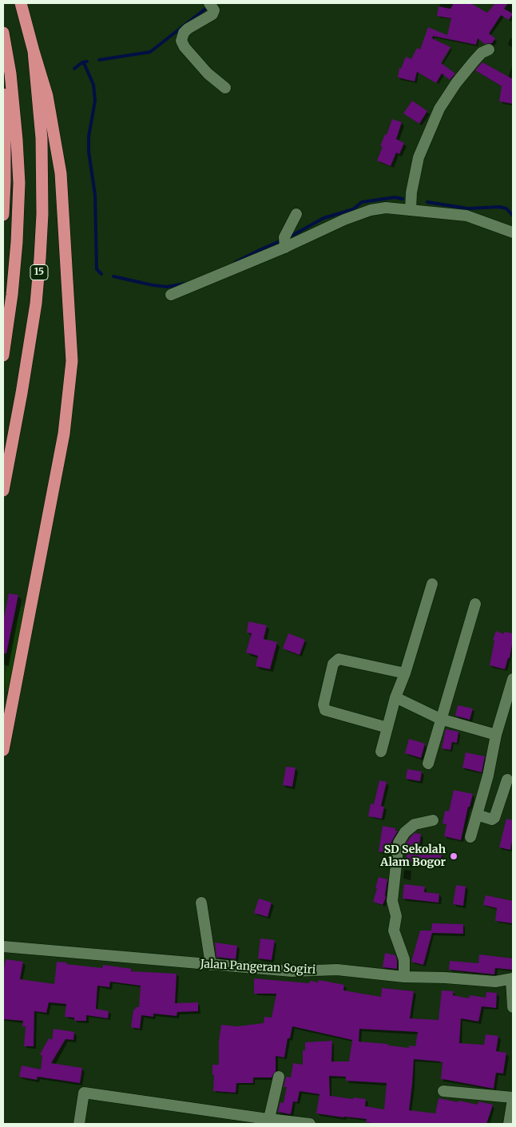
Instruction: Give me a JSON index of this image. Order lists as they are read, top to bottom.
{
  "streets": {
    "highway": ["15"],
    "street": ["Jalan Pangeran Sogiri"]
  },
  "places": ["SD Sekolah Alam Bogor"]
}
